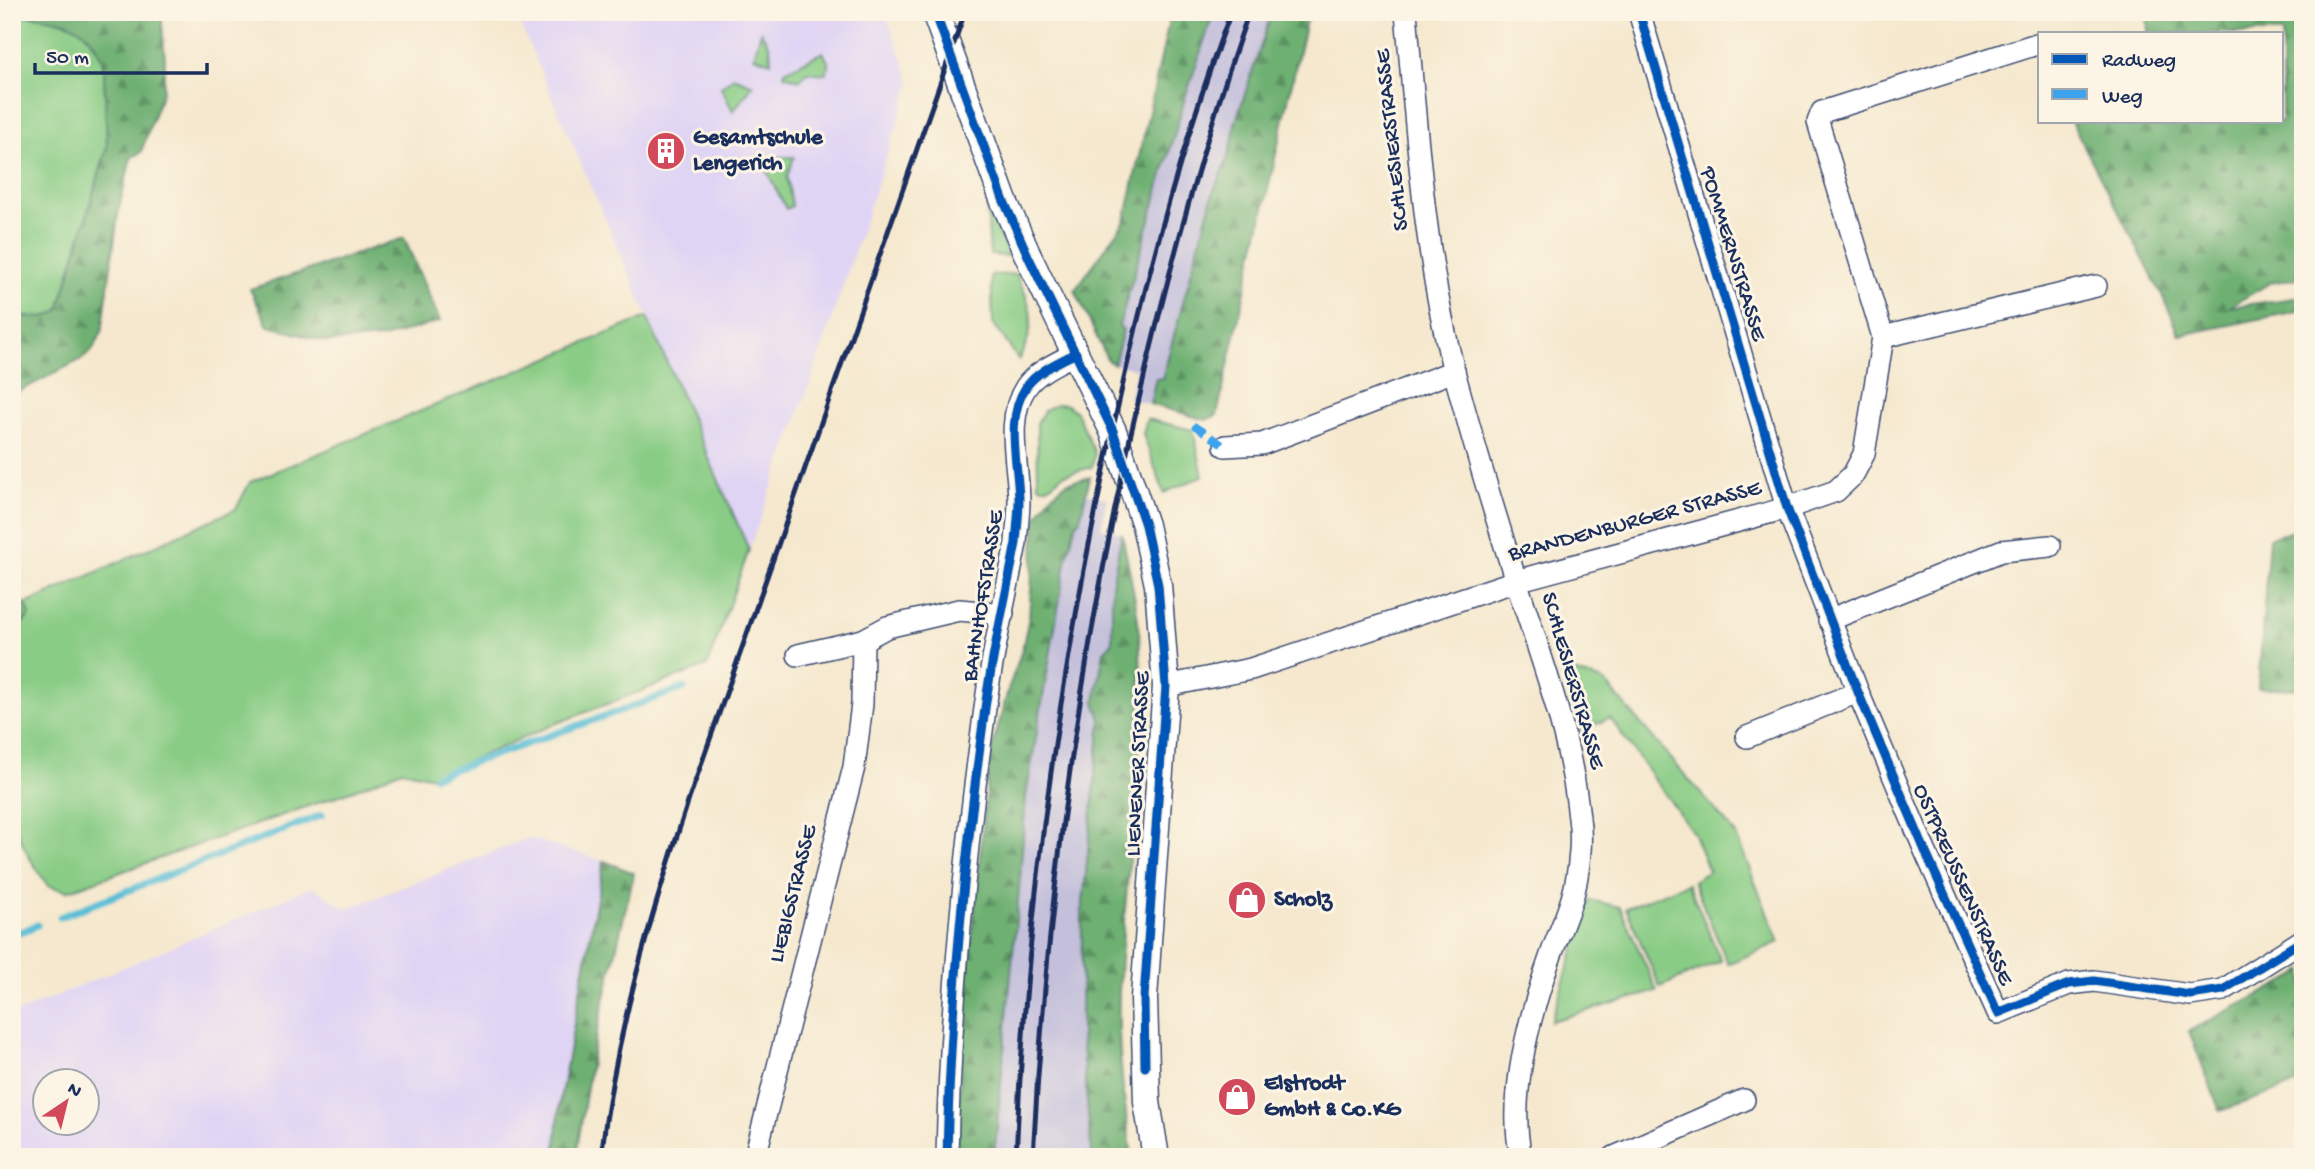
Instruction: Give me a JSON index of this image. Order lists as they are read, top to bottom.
{
  "streets": {
    "street": [
      "SCHLESIERSTRASSE",
      "POMMERNSTRASSE",
      "BRANDENBURGER STRASSE",
      "BAHNHOFSTRASSE",
      "LIENENER STRASSE",
      "OSTPREUSSENSTRASSE",
      "LIEBIGSTRASSE"
    ]
  },
  "crossings": [
    ["SCHLESIERSTRASSE", "BRANDENBURGER STRASSE"],
    ["POMMERNSTRASSE", "BRANDENBURGER STRASSE"],
    ["POMMERNSTRASSE", "OSTPREUSSENSTRASSE"],
    ["BRANDENBURGER STRASSE", "LIENENER STRASSE"],
    ["BRANDENBURGER STRASSE", "OSTPREUSSENSTRASSE"],
    ["BAHNHOFSTRASSE", "LIENENER STRASSE"]
  ],
  "places": {
    "building": ["Gesamtschule Lengerich"],
    "shop": ["Scholz", "Elstrodt GmbH & Co.KG"]
  },
  "legend": ["Radweg", "Weg"],
  "scale_bar": "50 m",
  "north": "top right"
}
